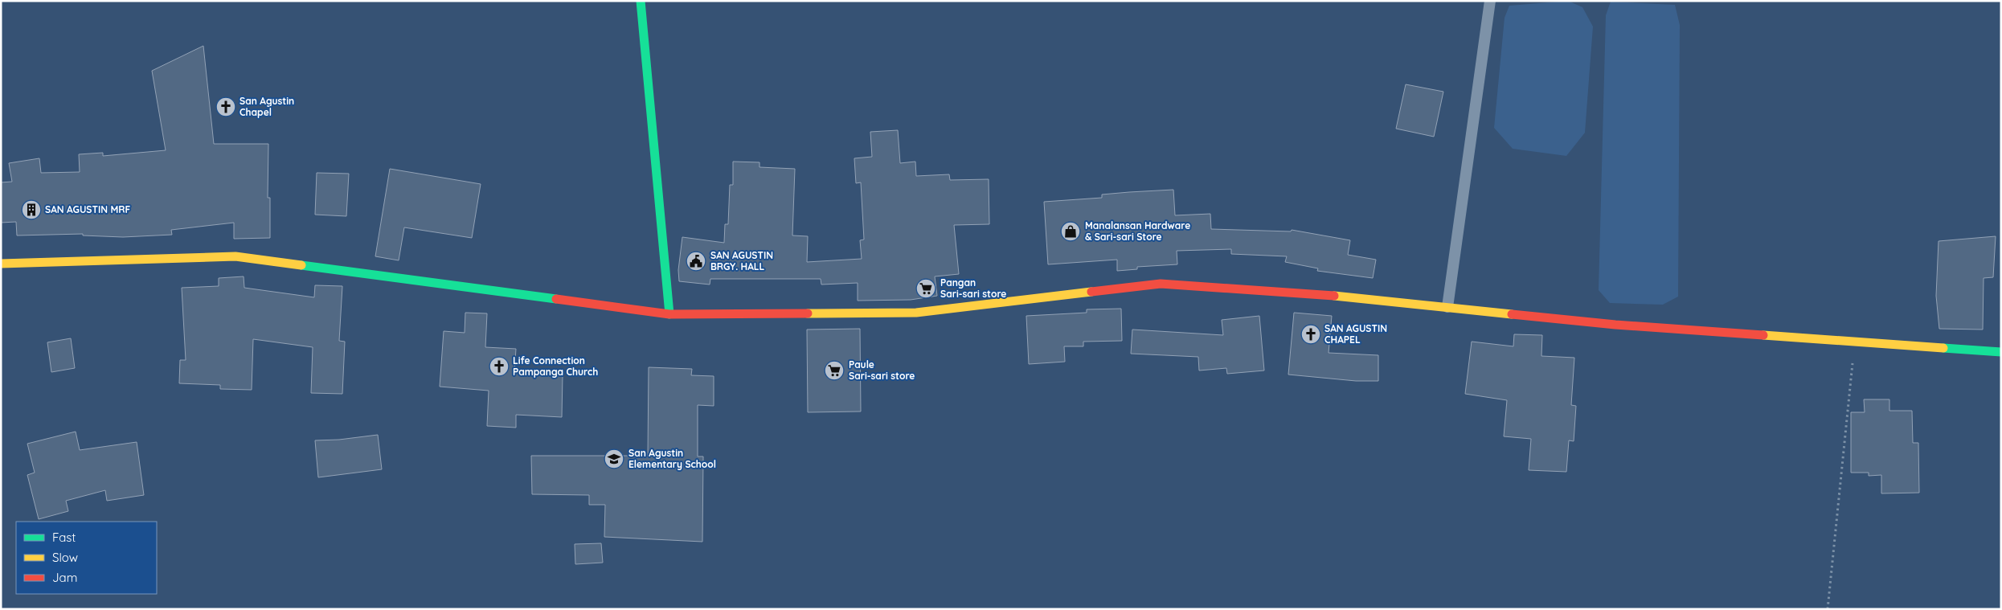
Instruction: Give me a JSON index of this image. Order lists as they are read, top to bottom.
{
  "places": {
    "church": ["San Agustin Chapel", "SAN AGUSTIN CHAPEL", "Life Connection Pampanga Church"],
    "building": ["SAN AGUSTIN MRF"],
    "shop": ["Manalansan Hardware & Sari-sari Store"],
    "public building": ["SAN AGUSTIN BRGY. HALL"],
    "supermarket": ["Pangan Sari-sari store", "Paule Sari-sari store"],
    "school or university": ["San Agustin Elementary School"]
  },
  "legend": ["Fast", "Slow", "Jam"]
}
